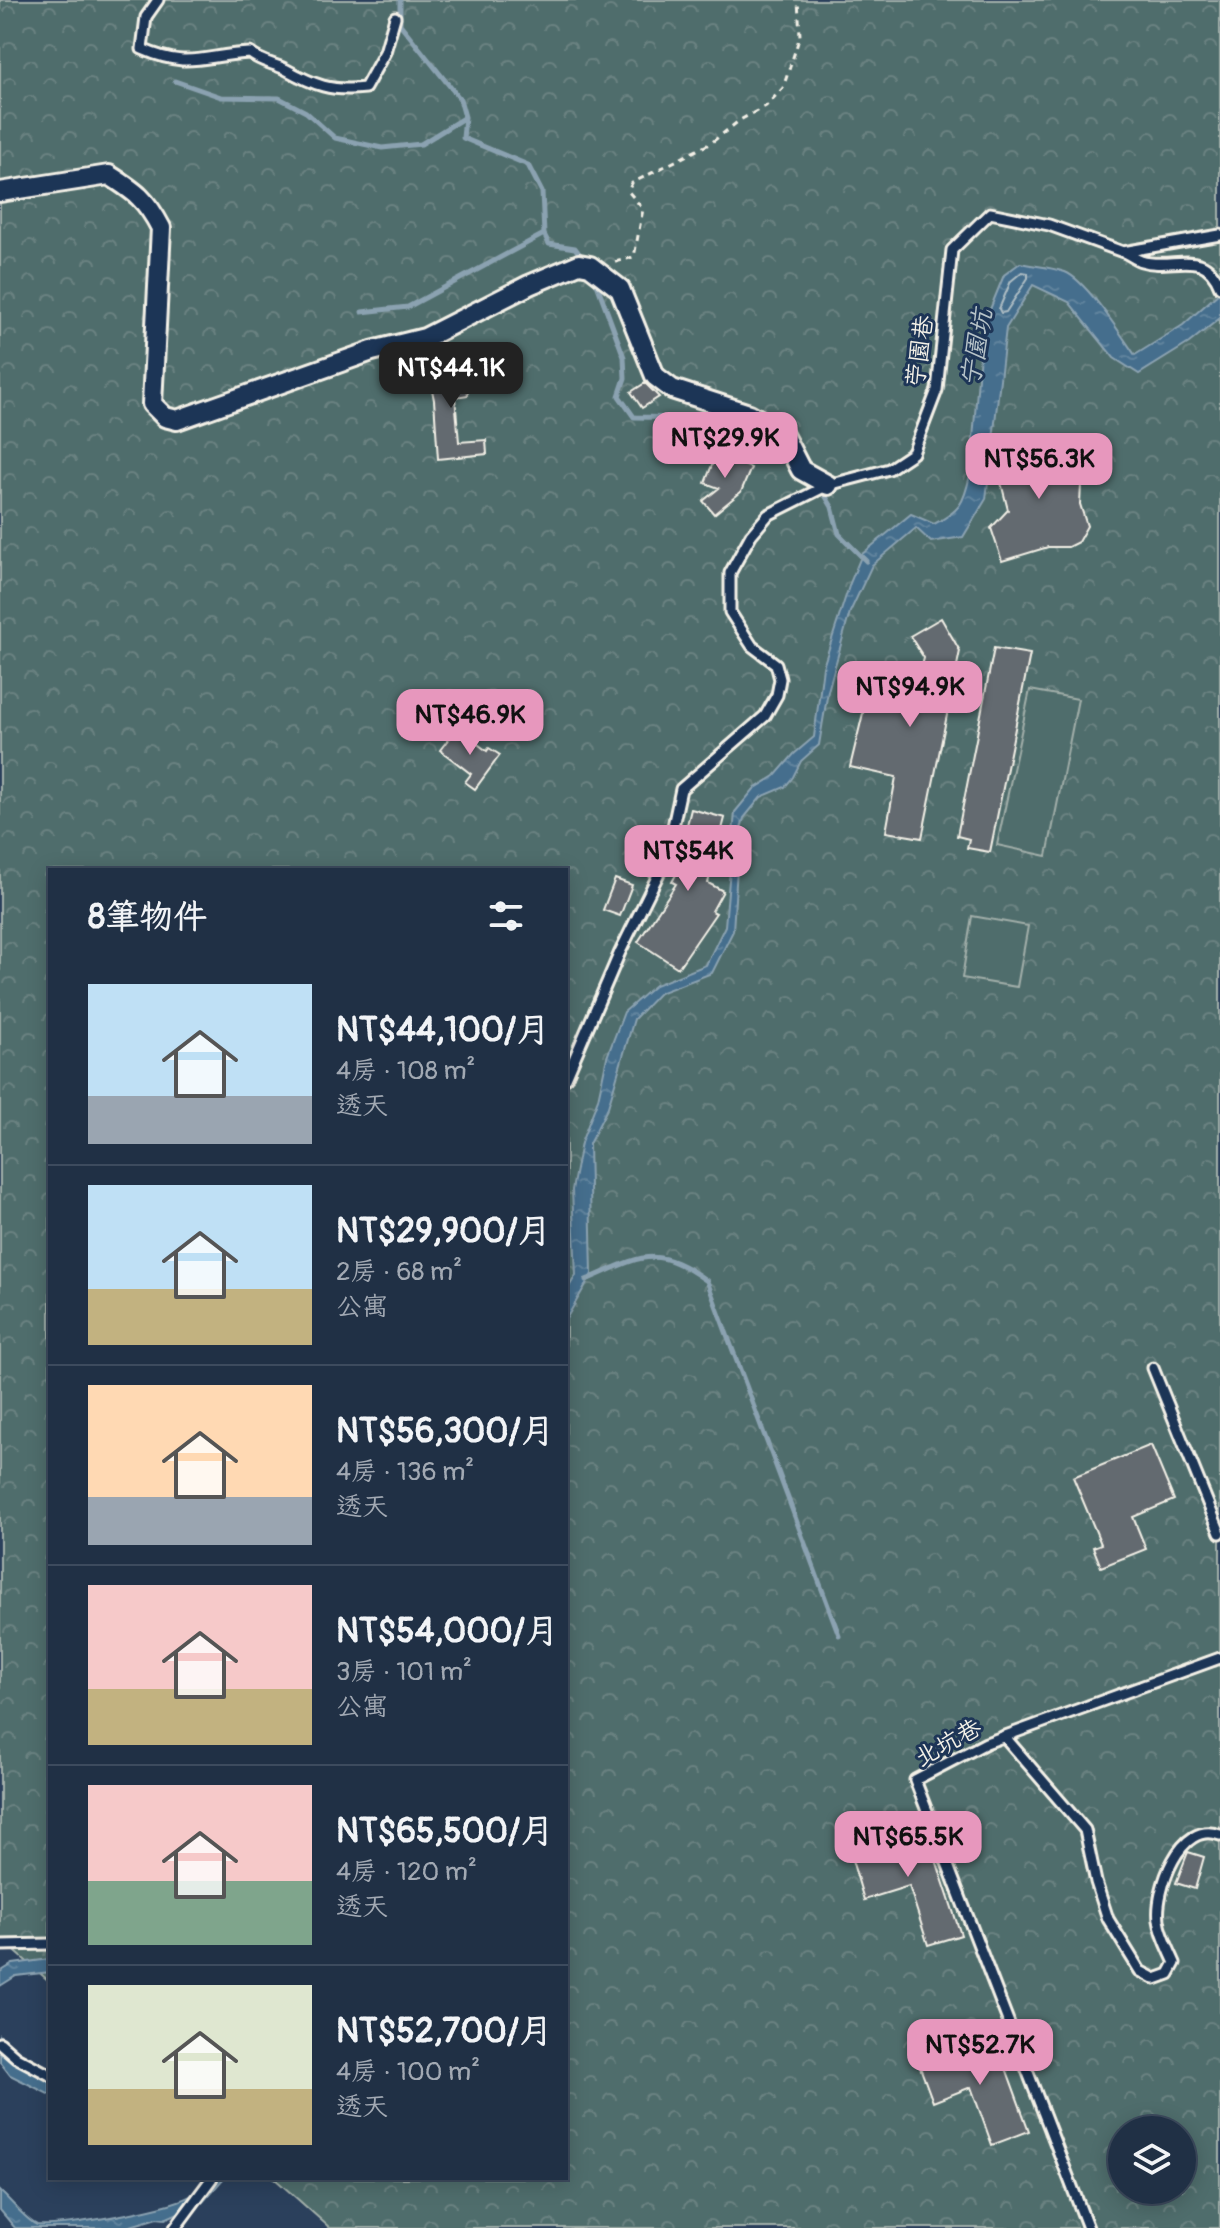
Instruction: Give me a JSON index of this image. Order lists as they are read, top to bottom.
{
  "streets": {
    "lane": ["苧園巷", "北坑巷"]
  },
  "water": ["宁園坑"],
  "page": {
    "price": [
      "NT$44.1K",
      "NT$29.9K",
      "NT$56.3K",
      "NT$94.9K",
      "NT$46.9K",
      "NT$54K",
      "NT$65.5K",
      "NT$52.7K"
    ],
    "heading": "8筆物件",
    "list": [
      {
        "name": "NT$44,100/月",
        "note": "4房 · 108 m² · 透天"
      },
      {
        "name": "NT$29,900/月",
        "note": "2房 · 68 m² · 公寓"
      },
      {
        "name": "NT$56,300/月",
        "note": "4房 · 136 m² · 透天"
      },
      {
        "name": "NT$54,000/月",
        "note": "3房 · 101 m² · 公寓"
      },
      {
        "name": "NT$65,500/月",
        "note": "4房 · 120 m² · 透天"
      },
      {
        "name": "NT$52,700/月",
        "note": "4房 · 100 m² · 透天"
      }
    ]
  }
}
